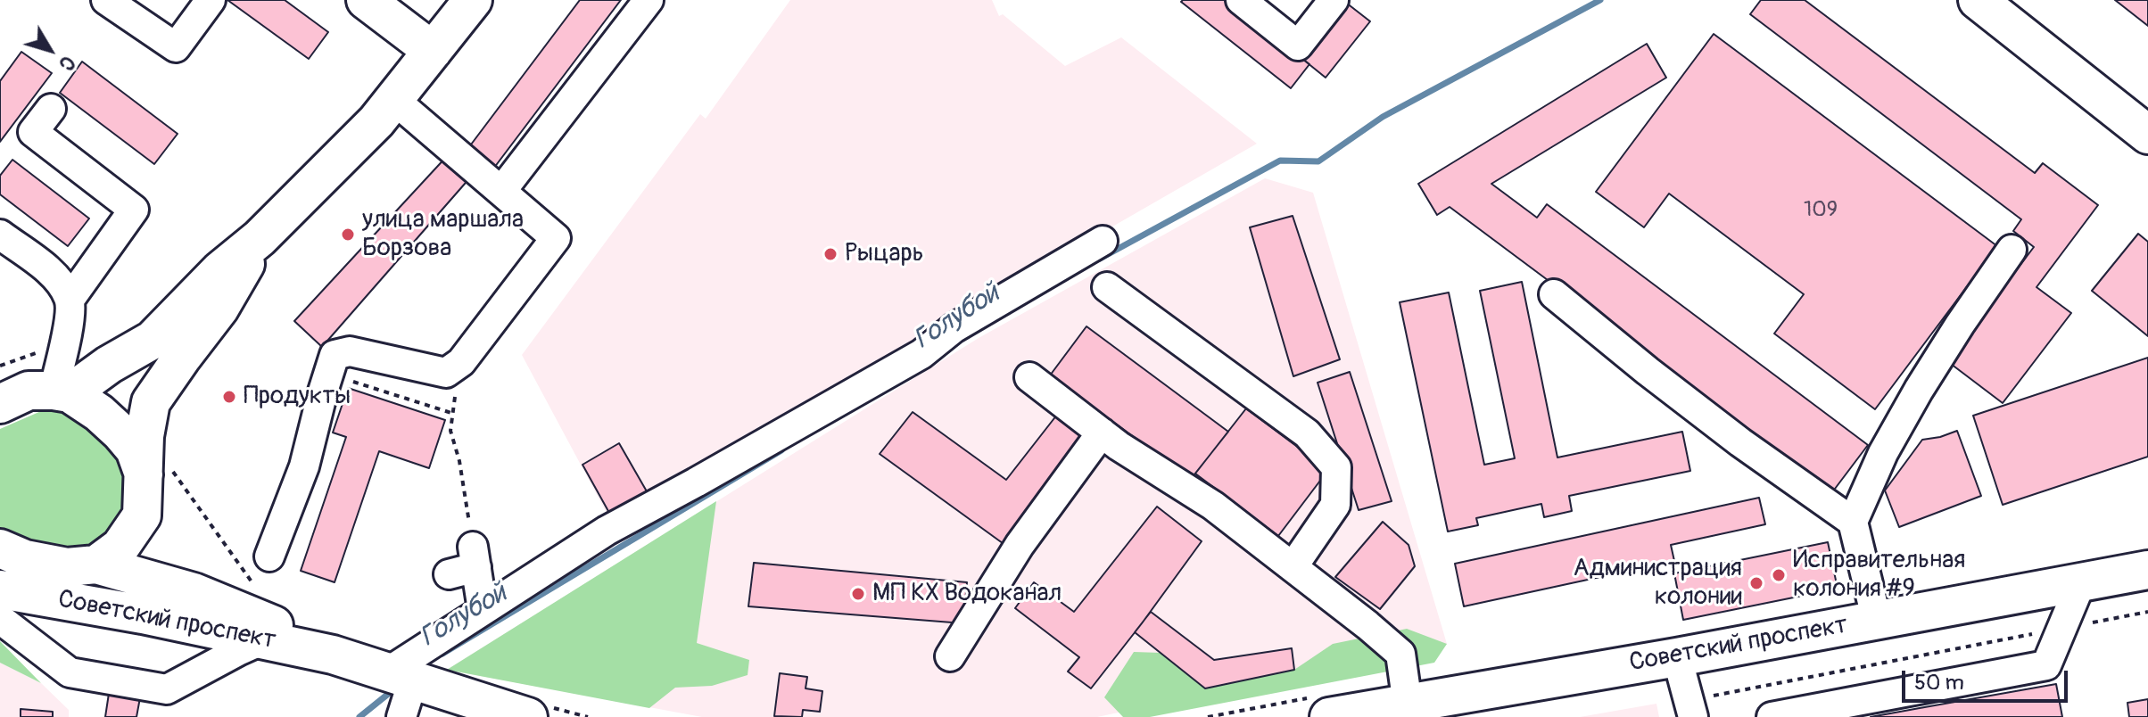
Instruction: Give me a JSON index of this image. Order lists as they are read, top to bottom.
{
  "streets": {
    "main road": ["Советский проспект"]
  },
  "water": ["Голубой"],
  "places": [
    "улица маршала Борзова",
    "Рыцарь",
    "Продукты",
    "Исправительная колония #9",
    "Администрация колонии",
    "МП КХ Водоканал"
  ],
  "house_numbers": ["109"],
  "scale_bar": "50 m",
  "north": "bottom right"
}
